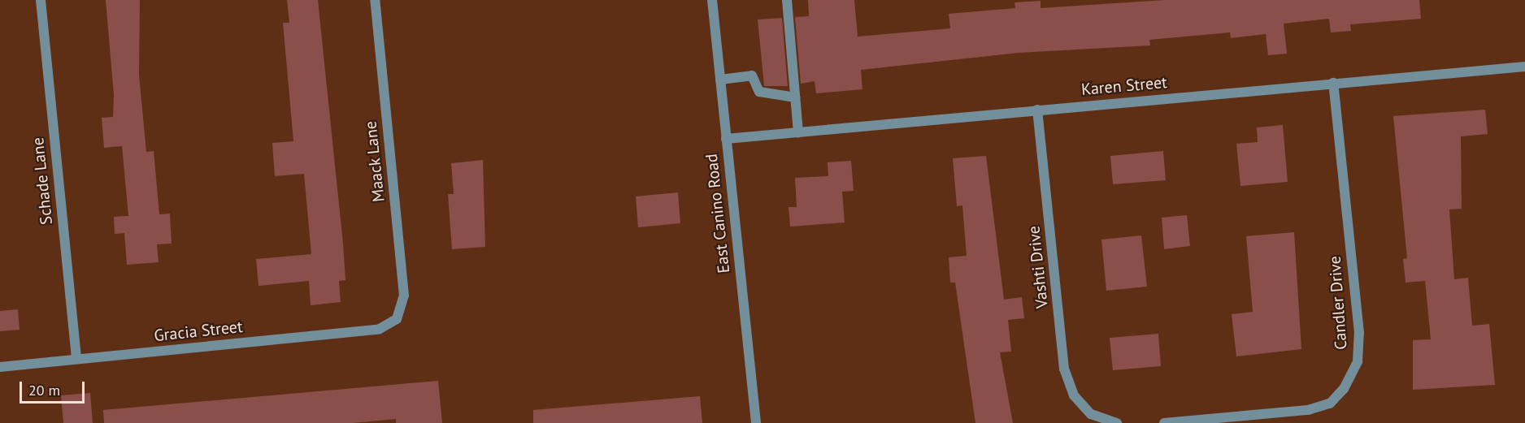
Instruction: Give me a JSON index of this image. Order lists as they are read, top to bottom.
{
  "streets": {
    "street": [
      "Karen Street",
      "Maack Lane",
      "Schade Lane",
      "East Canino Road",
      "Vashti Drive",
      "Candler Drive",
      "Gracia Street"
    ]
  },
  "crossings": [
    ["Karen Street", "East Canino Road"],
    ["Karen Street", "Vashti Drive"],
    ["Karen Street", "Candler Drive"],
    ["Maack Lane", "Gracia Street"],
    ["Schade Lane", "Gracia Street"]
  ],
  "scale_bar": "20 m"
}
